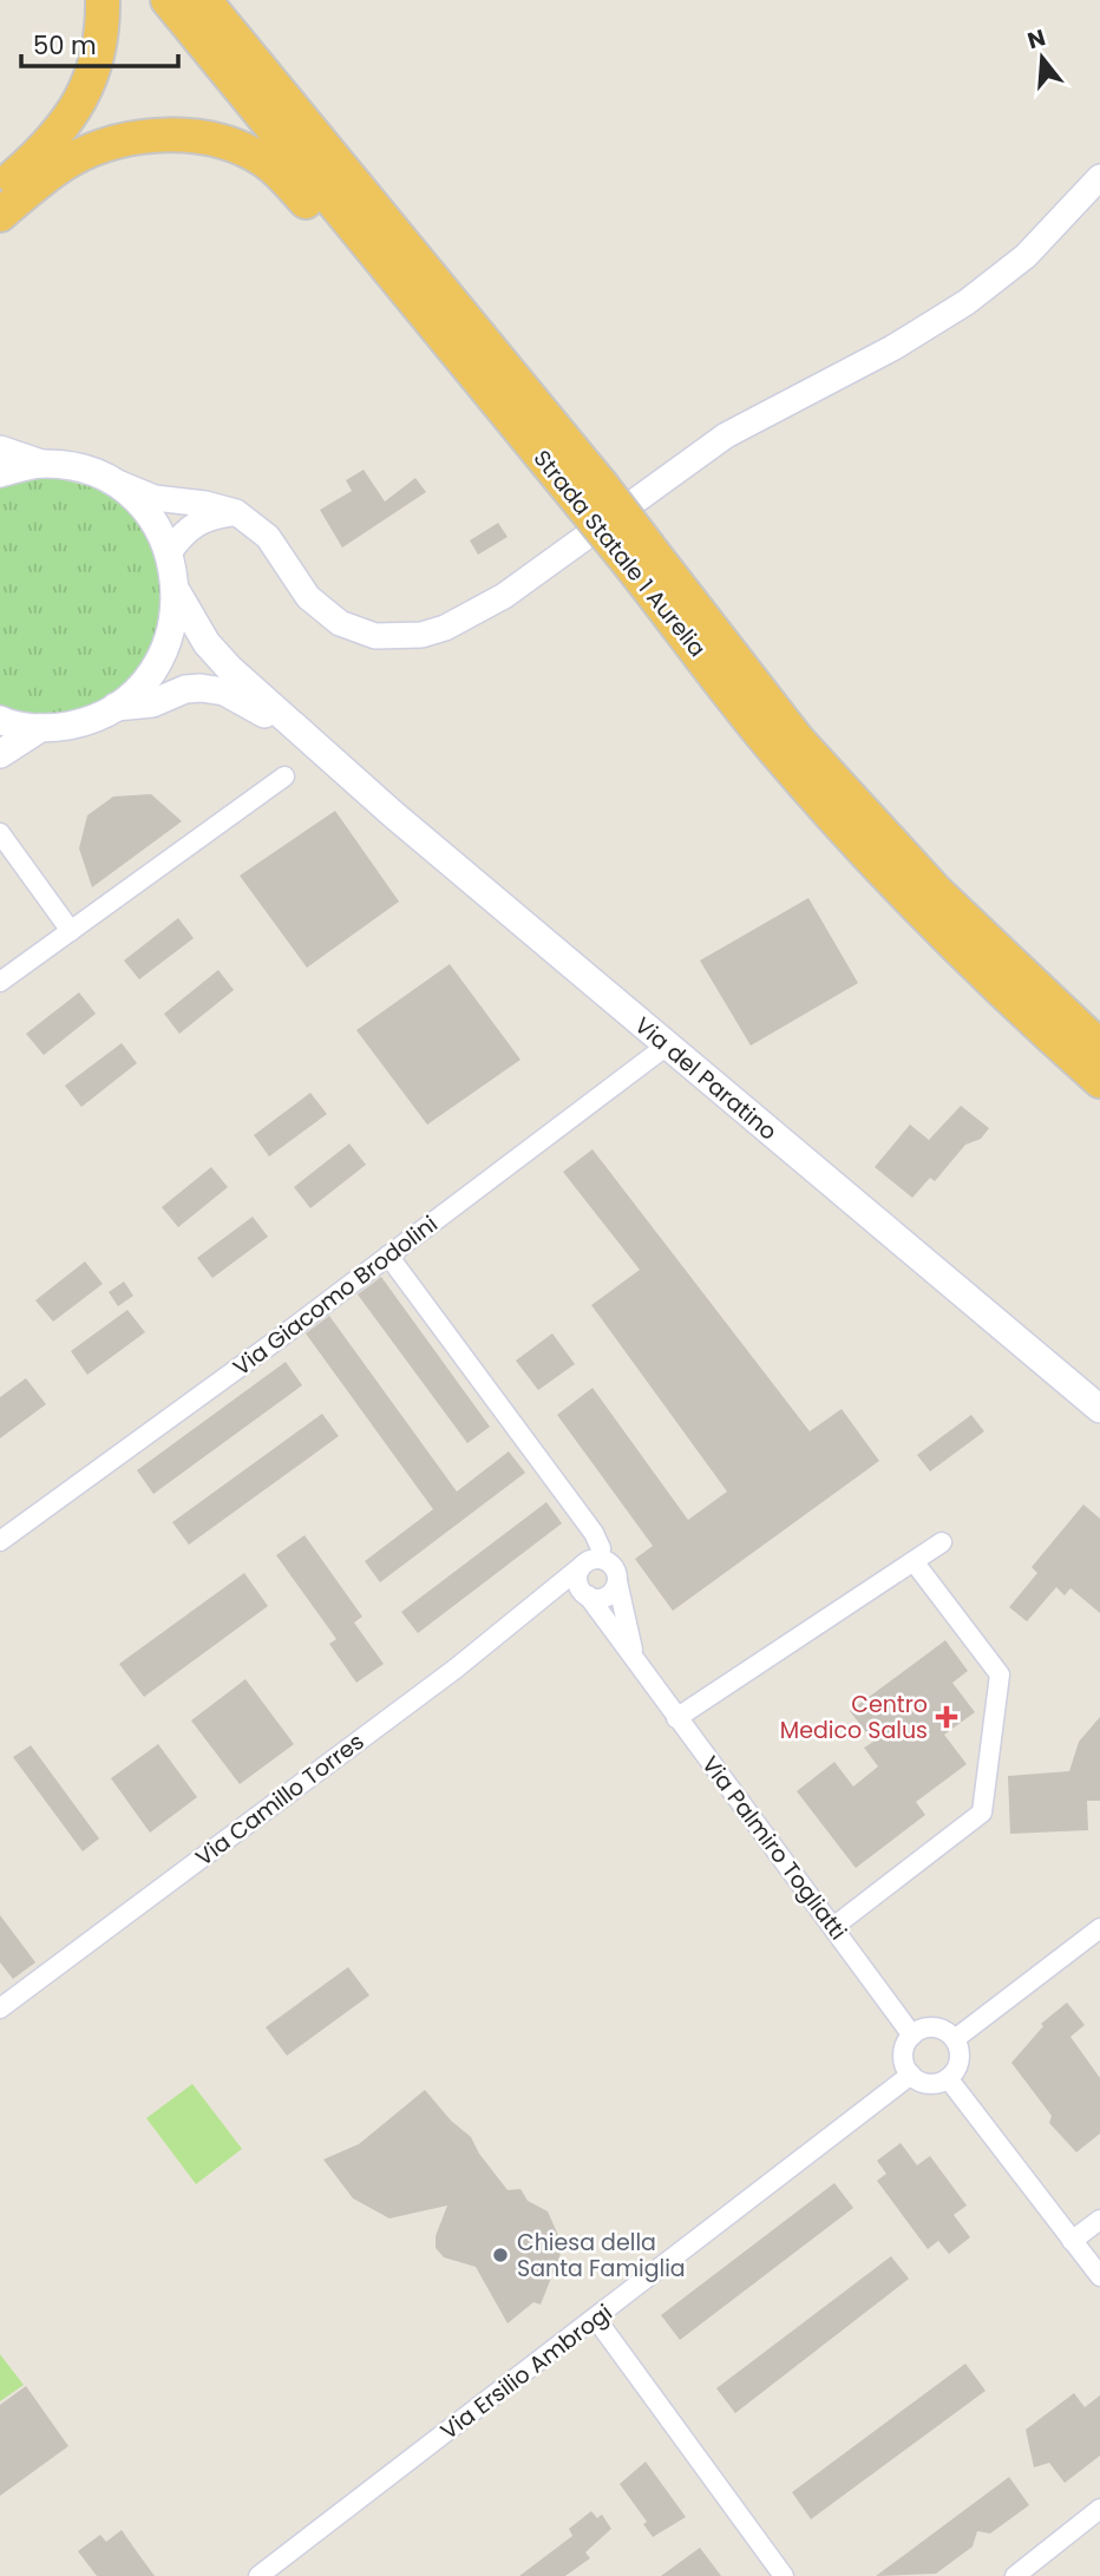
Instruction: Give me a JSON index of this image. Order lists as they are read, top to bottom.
{
  "streets": {
    "highway": ["Strada Statale 1 Aurelia"],
    "main road": ["Via del Paratino"],
    "street": [
      "Via Giacomo Brodolini",
      "Via Camillo Torres",
      "Via Palmiro Togliatti",
      "Via Ersilio Ambrogi"
    ]
  },
  "crossings": [
    ["Via del Paratino", "Via Giacomo Brodolini"],
    ["Via Camillo Torres", "Via Palmiro Togliatti"],
    ["Via Palmiro Togliatti", "Via Ersilio Ambrogi"]
  ],
  "places": {
    "health": ["Centro Medico Salus"],
    "other": ["Chiesa della Santa Famiglia"]
  },
  "scale_bar": "50 m",
  "north": "top"
}
